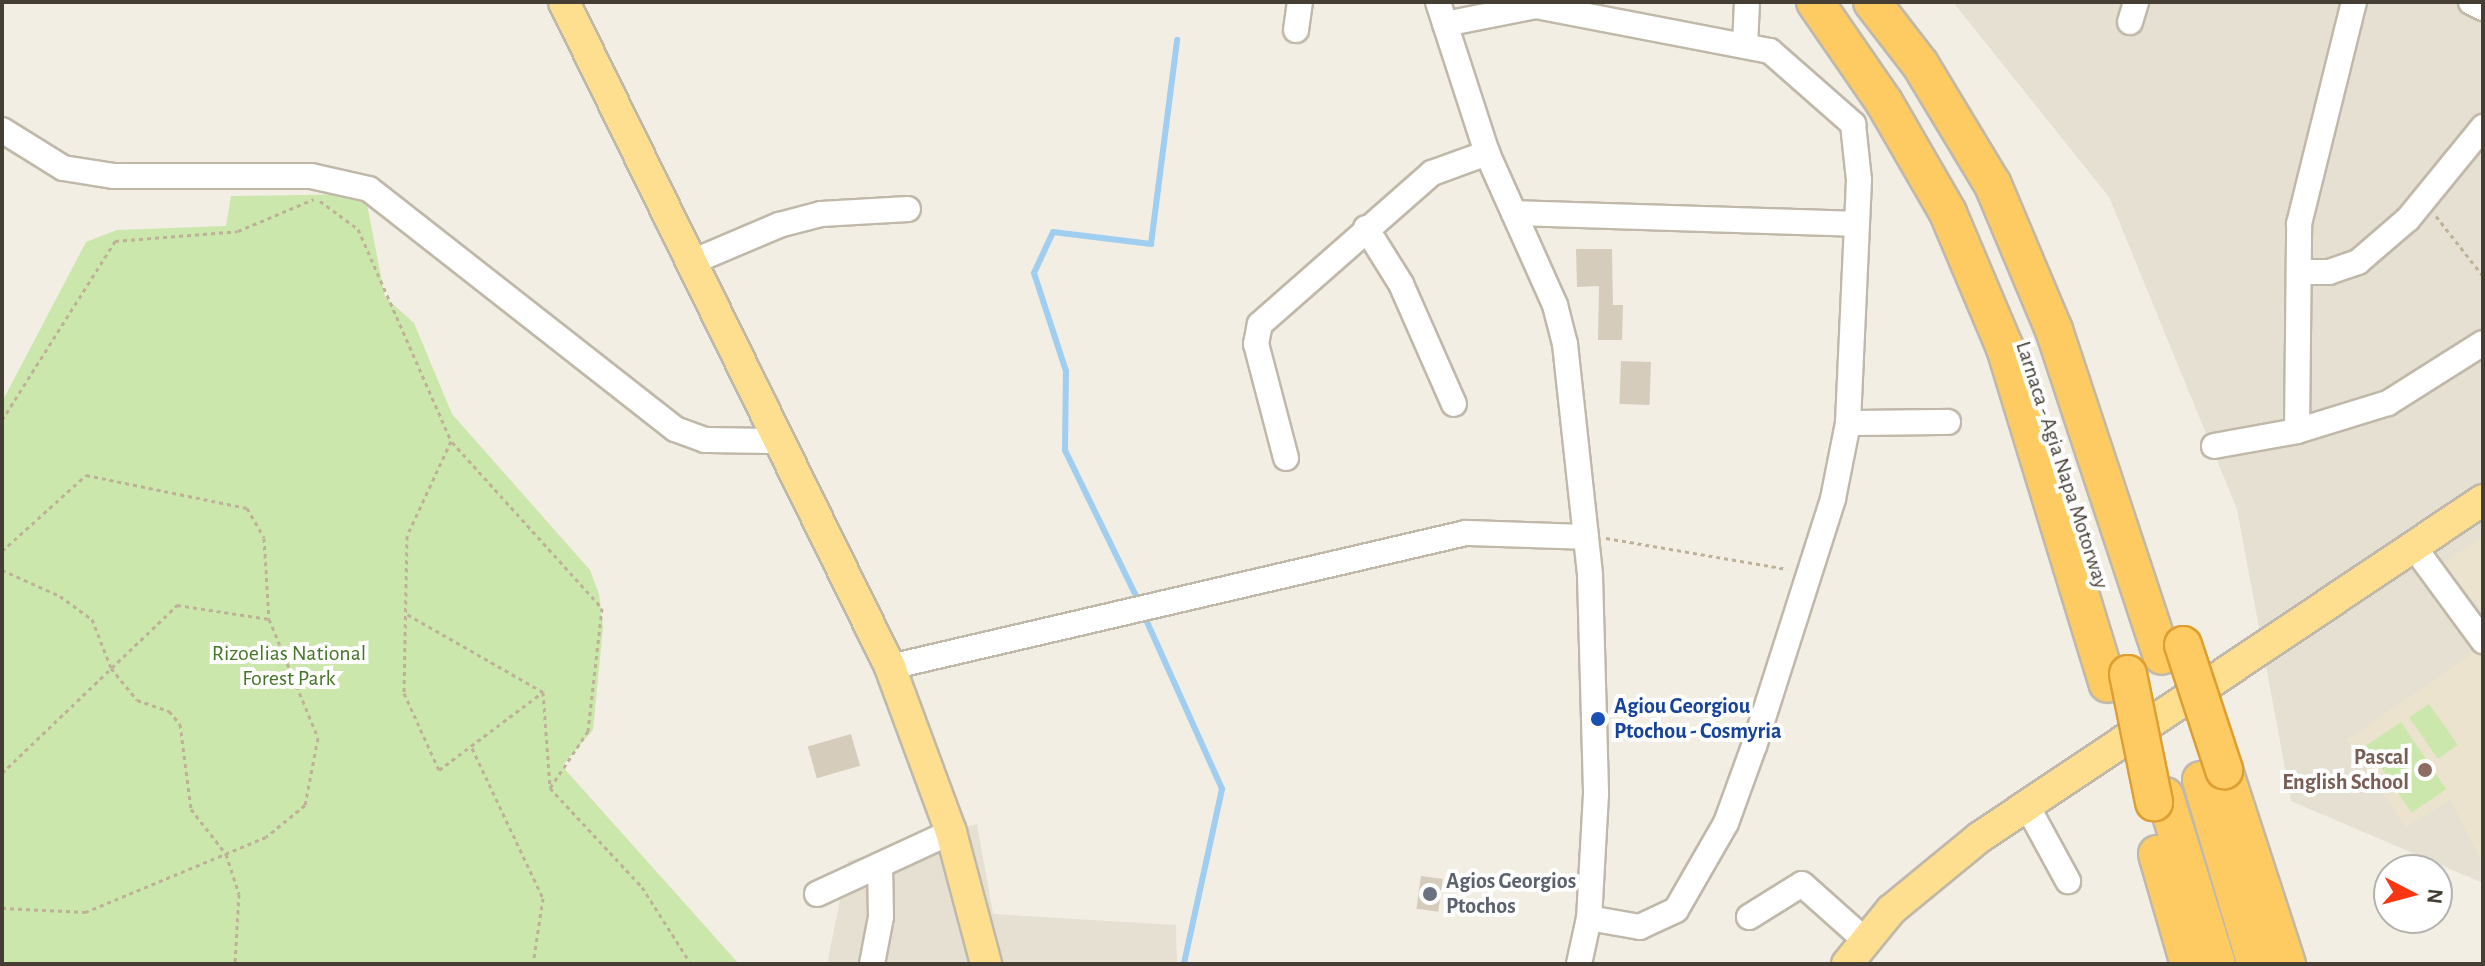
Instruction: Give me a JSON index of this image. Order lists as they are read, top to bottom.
{
  "streets": {
    "highway": ["Larnaca - Agia Napa Motorway"]
  },
  "parks": ["Rizoelias National Forest Park"],
  "places": ["Agiou Georgiou Ptochou - Cosmyria", "Pascal English School", "Agios Georgios Ptochos"],
  "north": "right"
}
